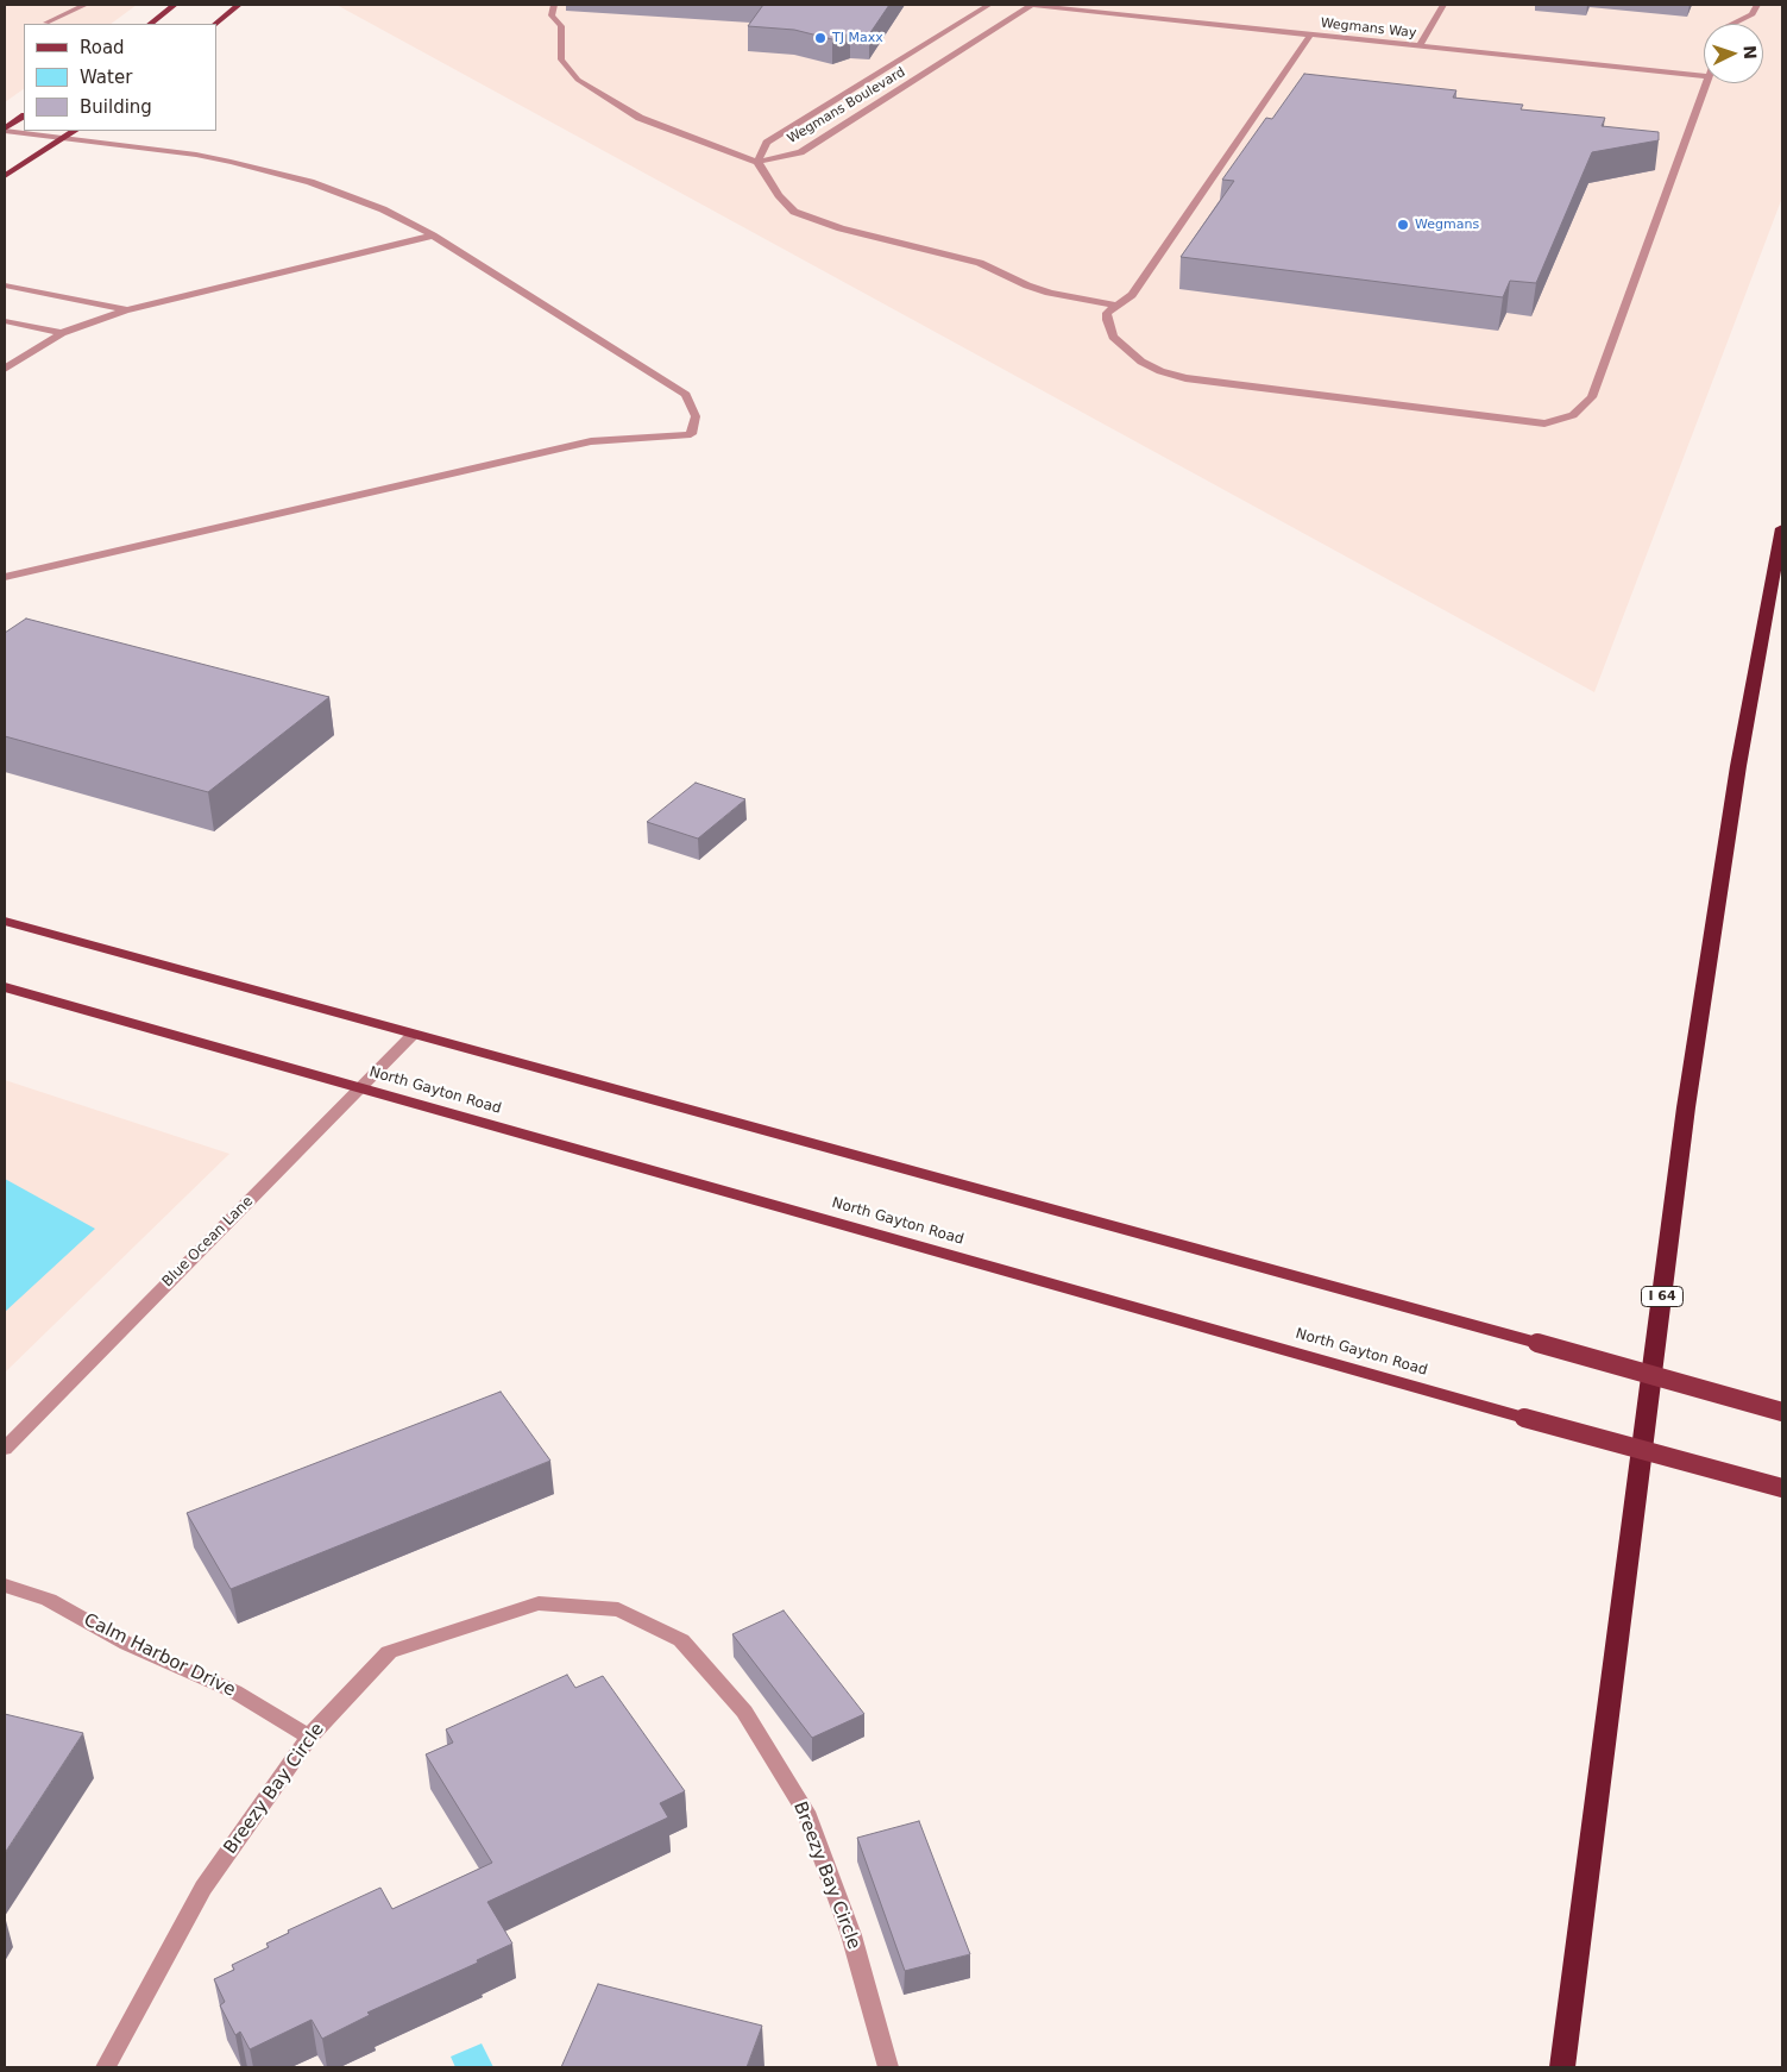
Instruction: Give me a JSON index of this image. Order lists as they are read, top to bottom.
{
  "streets": {
    "highway": ["I 64"],
    "main road": ["North Gayton Road"],
    "street": [
      "Wegmans Way",
      "Wegmans Boulevard",
      "Blue Ocean Lane",
      "Calm Harbor Drive",
      "Breezy Bay Circle"
    ]
  },
  "crossings": [
    ["Wegmans Way", "Wegmans Boulevard"],
    ["North Gayton Road", "Blue Ocean Lane"],
    ["Calm Harbor Drive", "Breezy Bay Circle"]
  ],
  "places": ["TJ Maxx", "Wegmans"],
  "legend": ["Road", "Water", "Building"],
  "north": "right"
}
